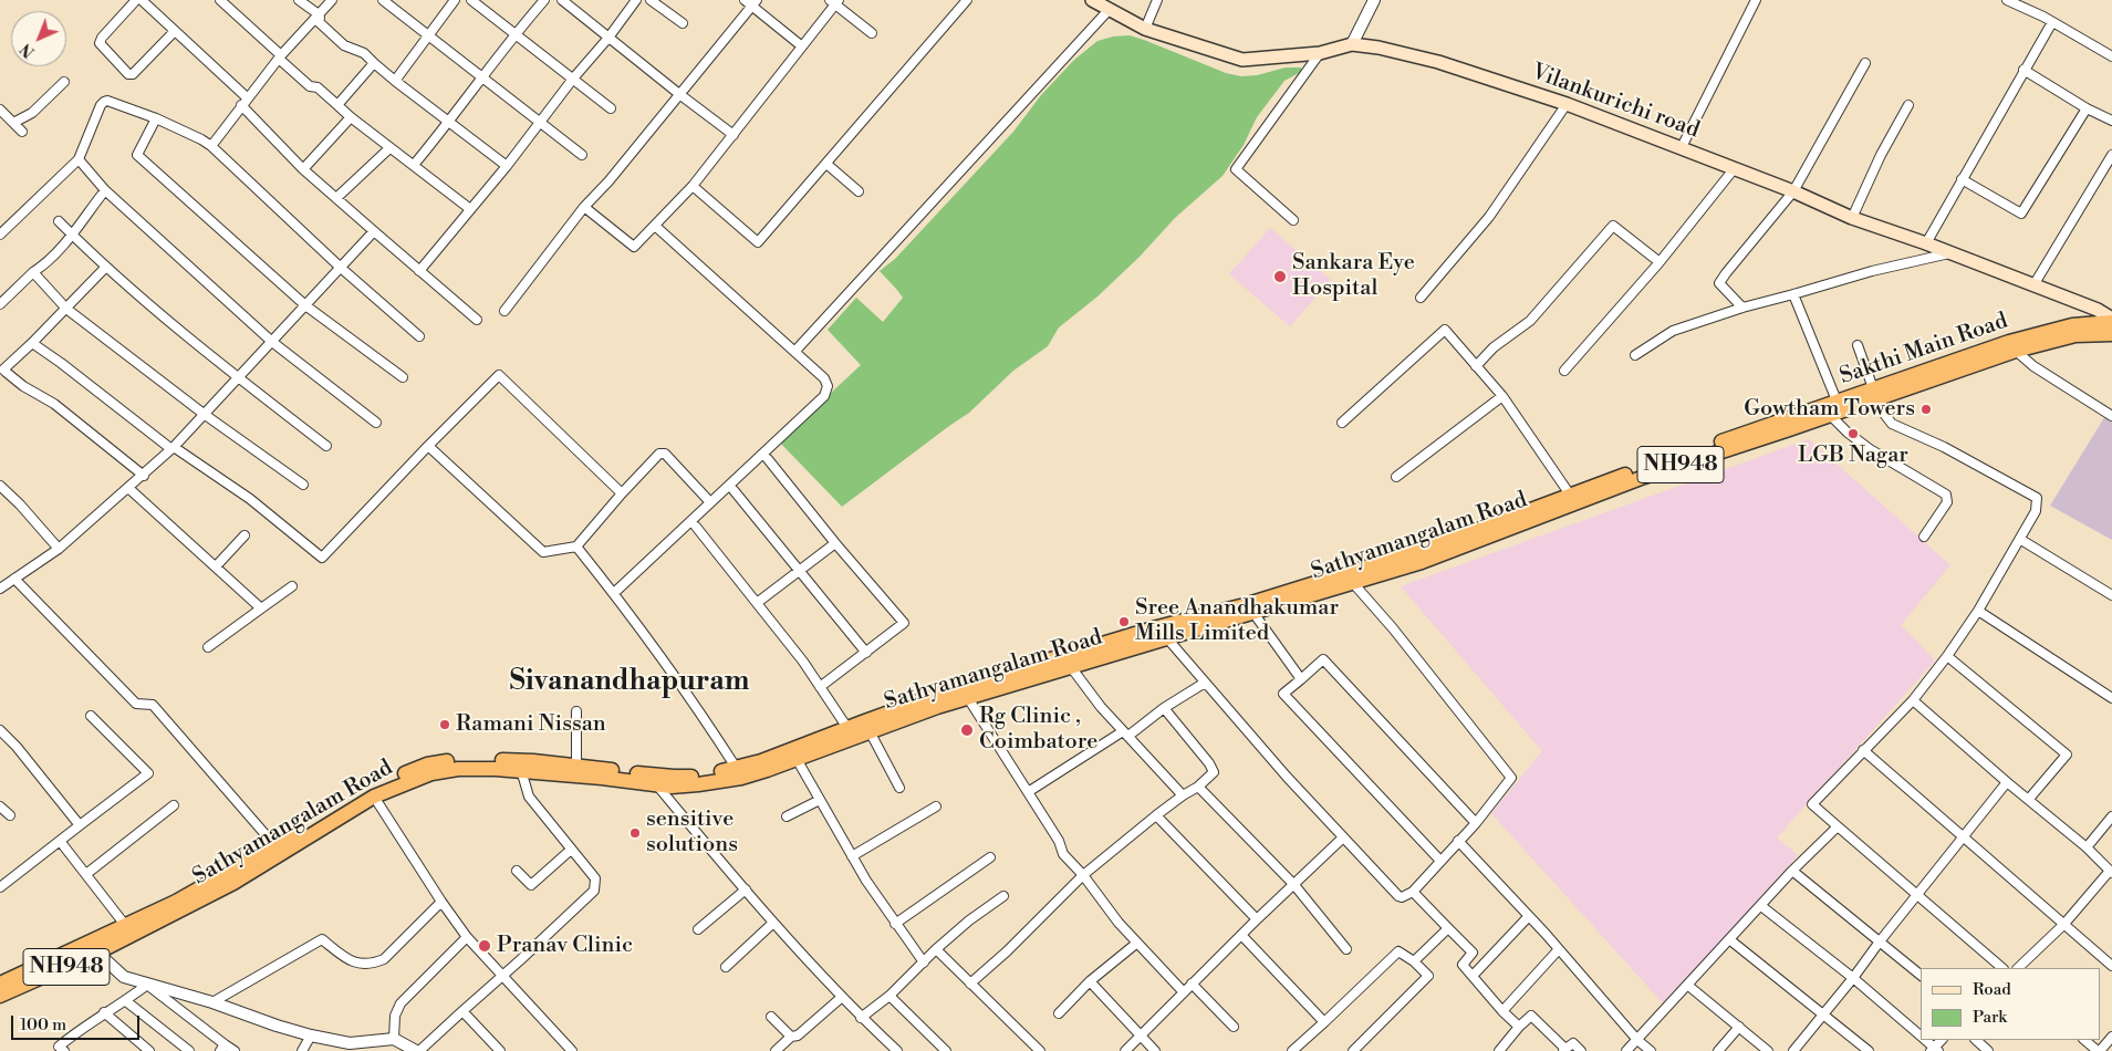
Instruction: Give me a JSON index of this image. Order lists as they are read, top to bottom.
{
  "streets": {
    "highway": ["Sakthi Main Road", "NH948", "Sathyamangalam Road"],
    "main road": ["Vilankurichi road"]
  },
  "crossings": [
    ["Vilankurichi road", "Sakthi Main Road"],
    ["Sakthi Main Road", "NH948"],
    ["Sakthi Main Road", "Sathyamangalam Road"]
  ],
  "districts": ["Sivanandhapuram"],
  "places": [
    "Sankara Eye Hospital",
    "Gowtham Towers",
    "LGB Nagar",
    "Sree Anandhakumar Mills Limited",
    "Ramani Nissan",
    "Rg Clinic , Coimbatore",
    "sensitive solutions",
    "Pranav Clinic"
  ],
  "legend": ["Road", "Park"],
  "scale_bar": "100 m",
  "north": "bottom left"
}
